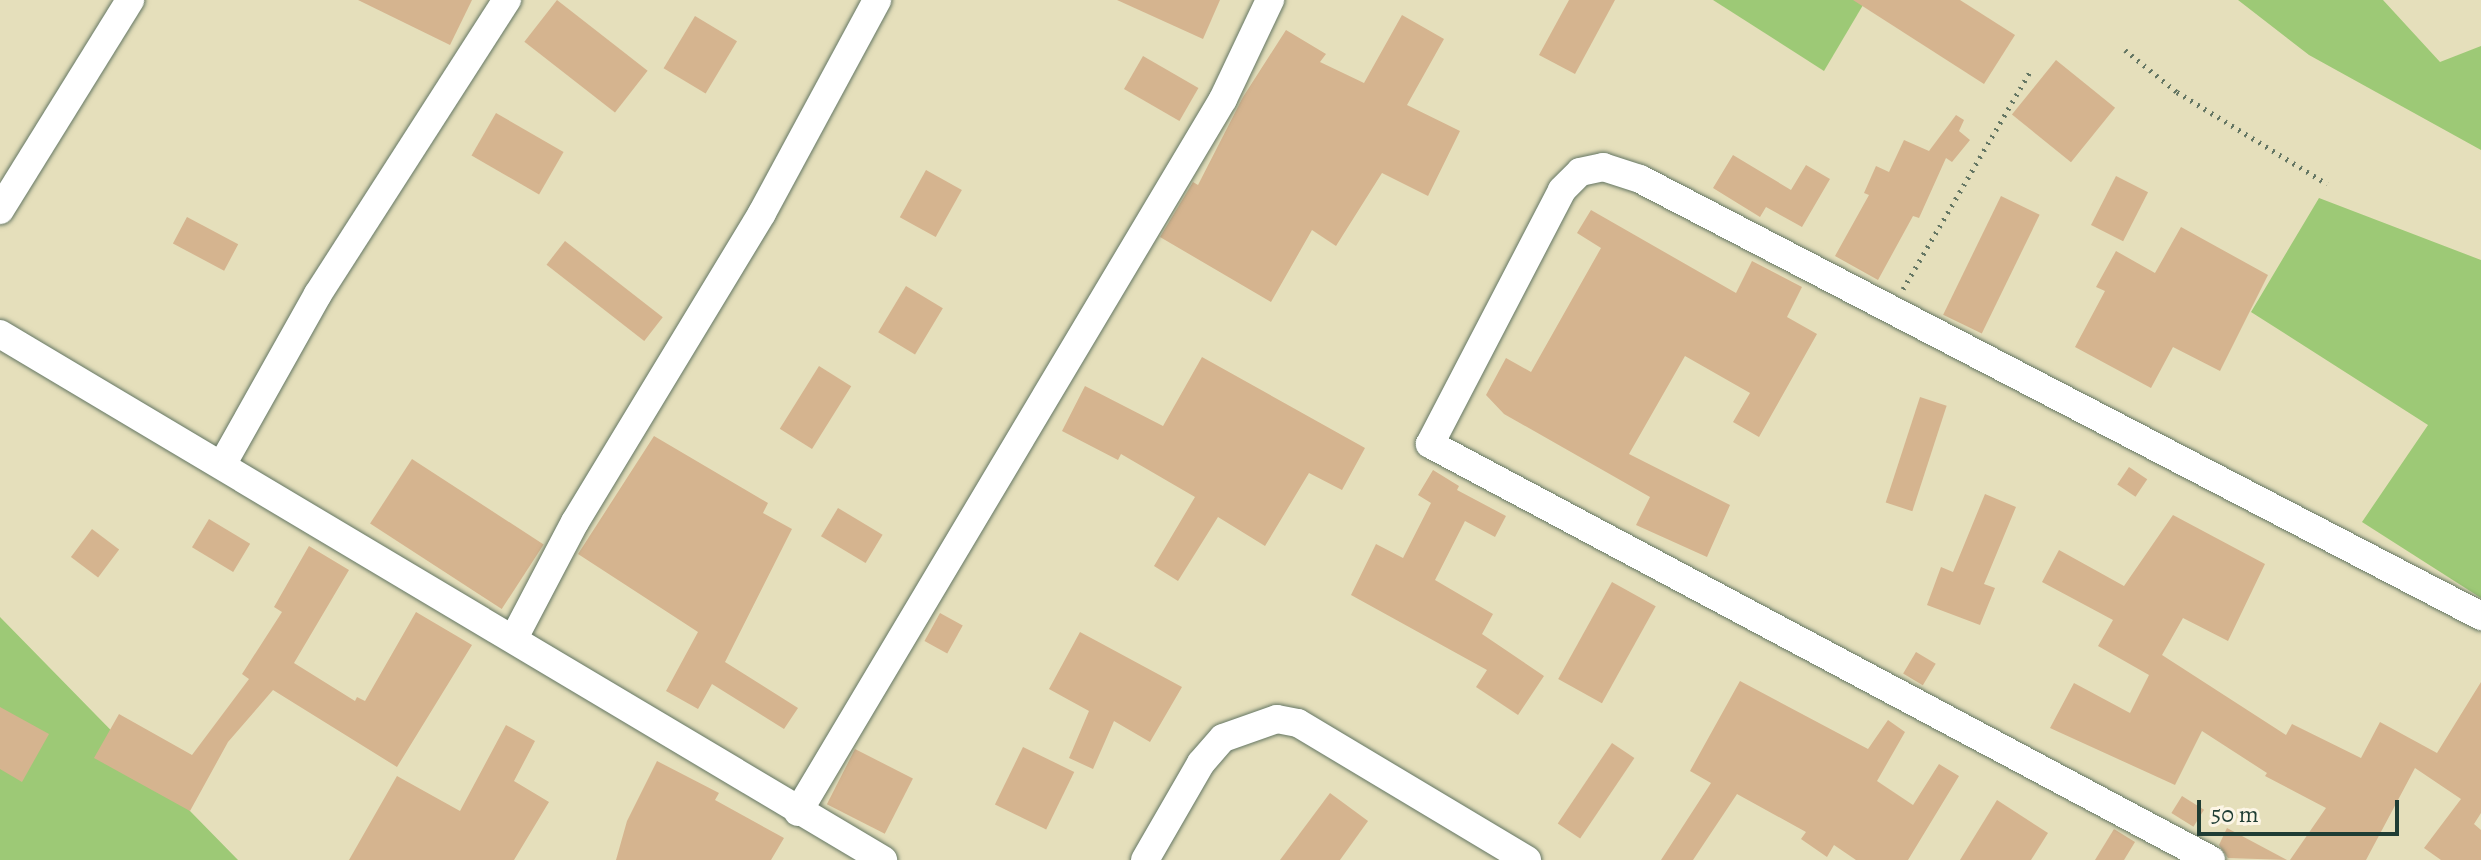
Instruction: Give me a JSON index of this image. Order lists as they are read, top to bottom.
{
  "scale_bar": "50 m"
}
